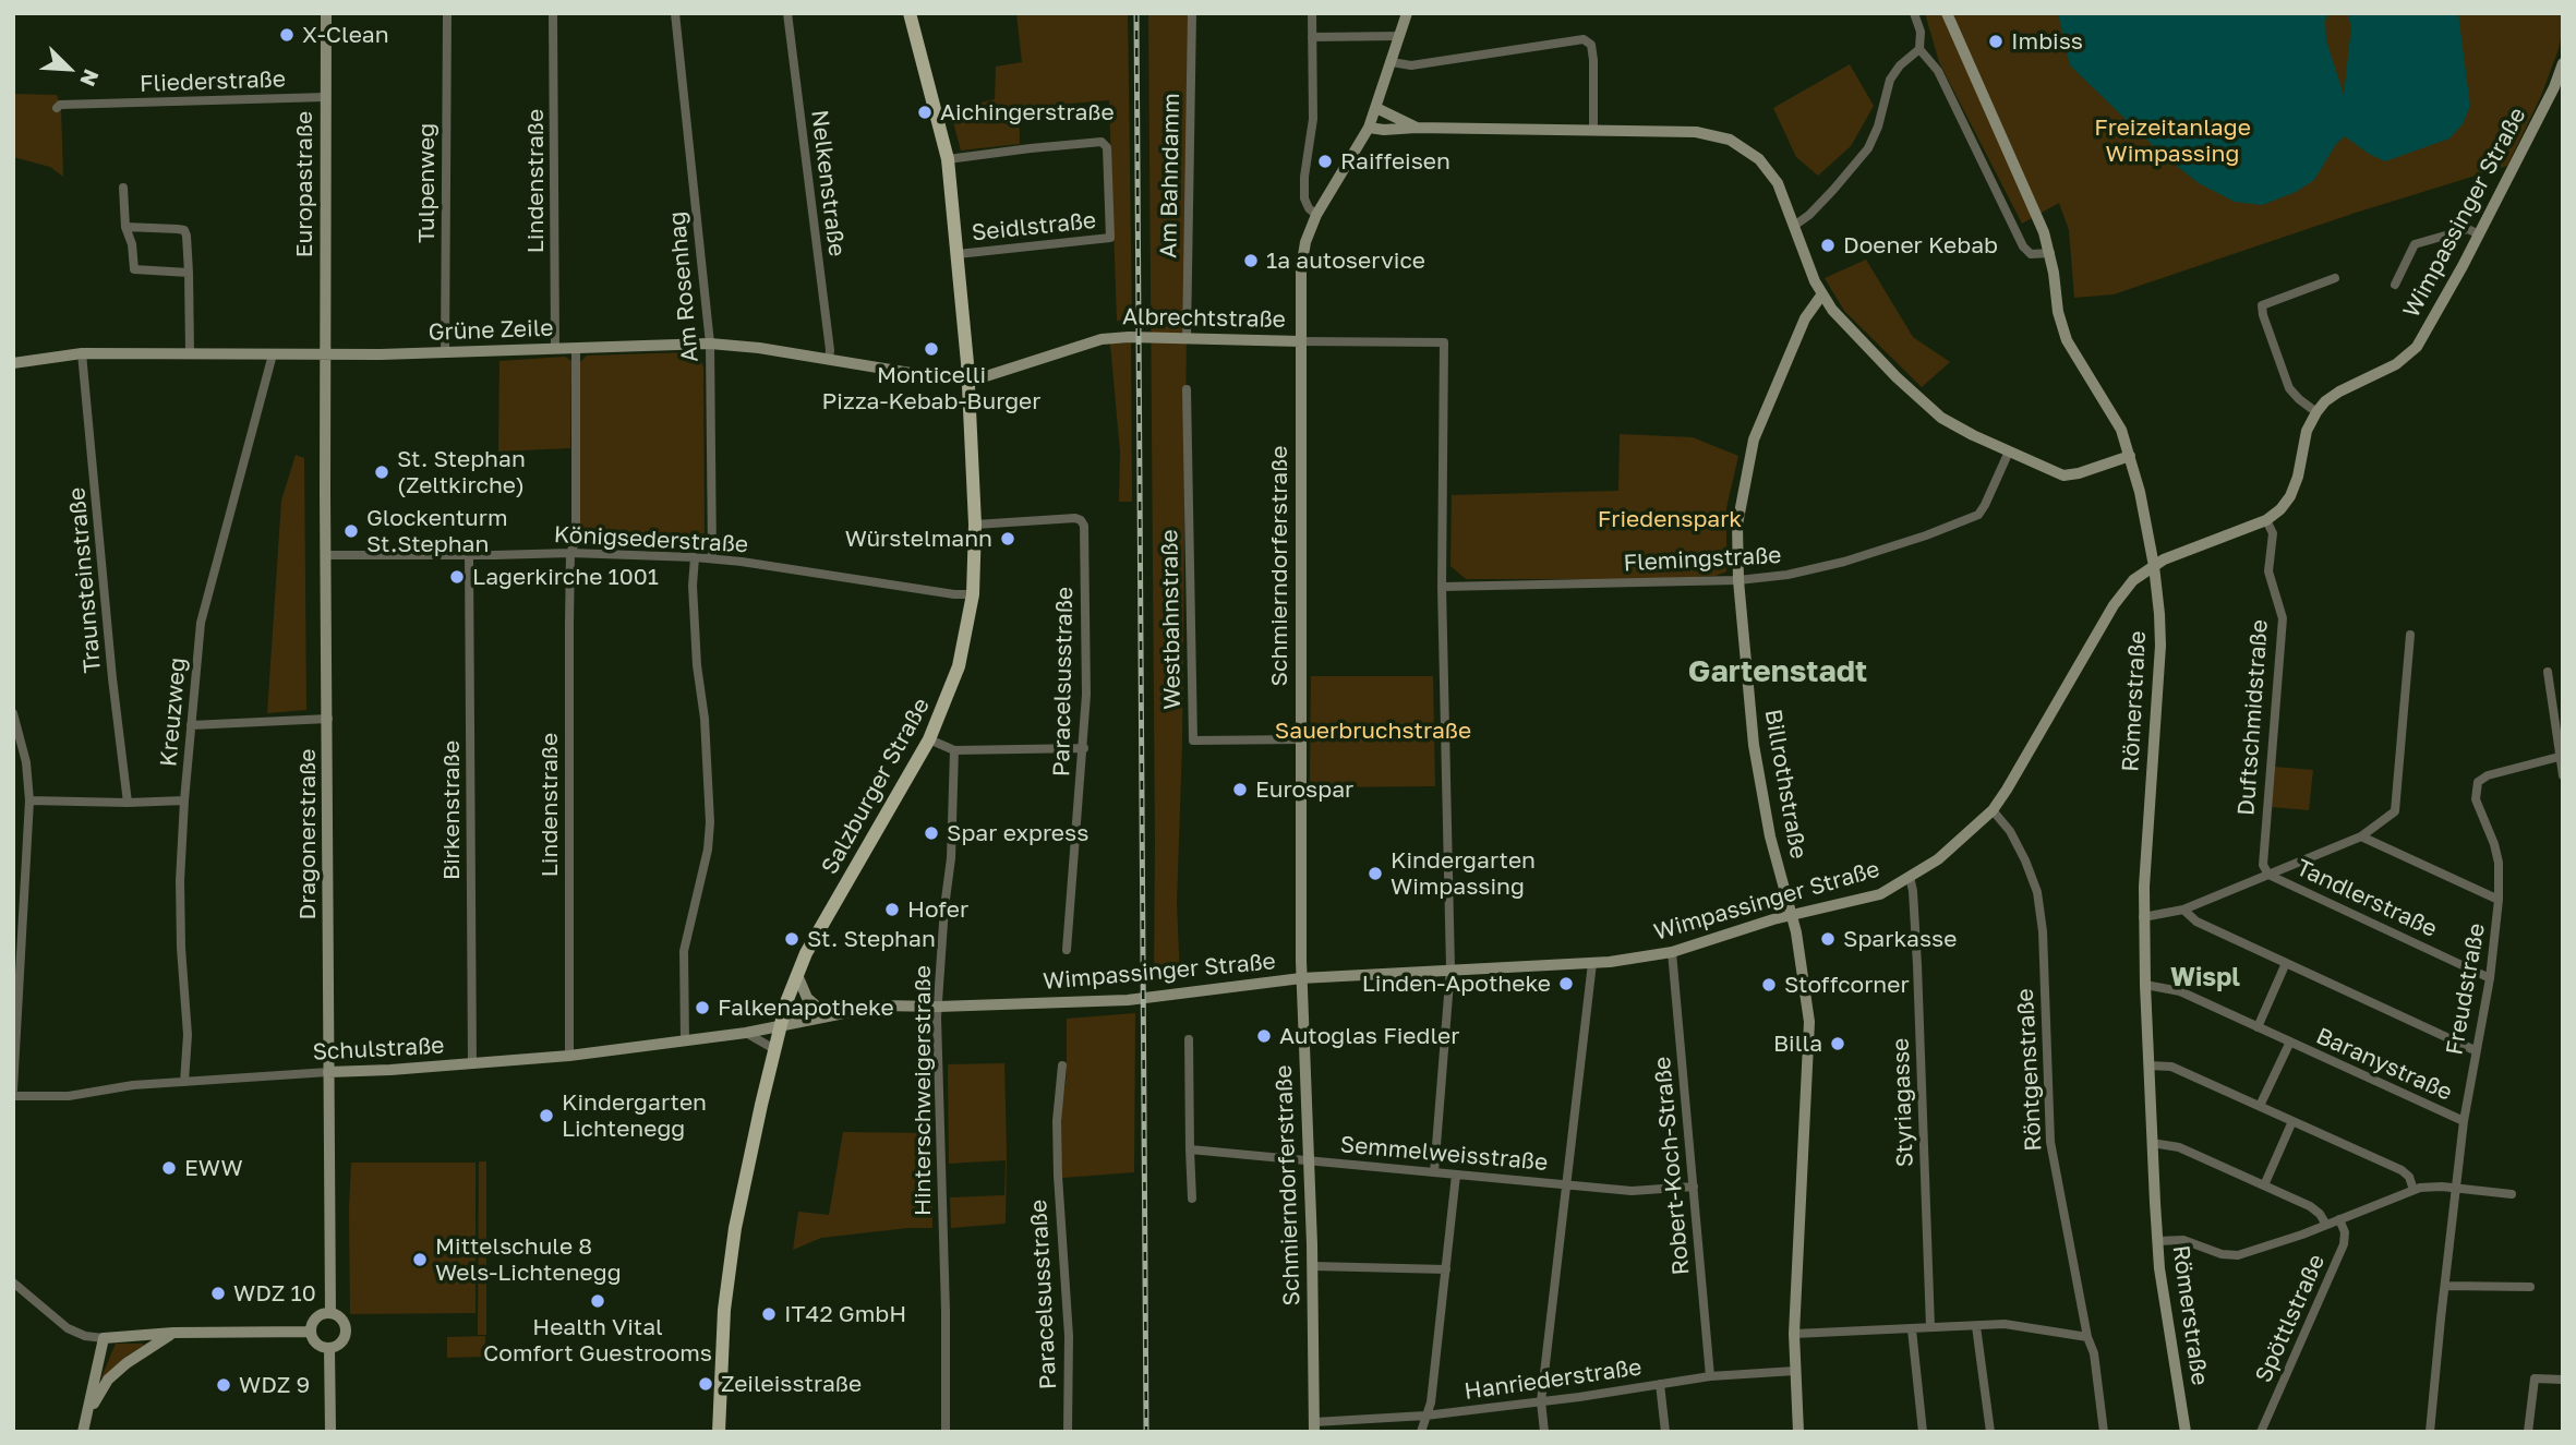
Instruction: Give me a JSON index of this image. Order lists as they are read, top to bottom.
{
  "streets": {
    "main road": ["Salzburger Straße"],
    "street": [
      "Fliederstraße",
      "Am Bahndamm",
      "Lindenstraße",
      "Tulpenweg",
      "Nelkenstraße",
      "Europastraße",
      "Wimpassinger Straße",
      "Seidlstraße",
      "Am Rosenhag",
      "Albrechtstraße",
      "Grüne Zeile",
      "Königsederstraße",
      "Flemingstraße",
      "Schmierndorferstraße",
      "Traunsteinstraße",
      "Westbahnstraße",
      "Paracelsusstraße",
      "Römerstraße",
      "Kreuzweg",
      "Duftschmidstraße",
      "Billrothstraße",
      "Birkenstraße",
      "Dragonerstraße",
      "Tandlerstraße",
      "Freudstraße",
      "Schulstraße",
      "Baranystraße",
      "Röntgenstraße",
      "Hinterschweigerstraße",
      "Styriagasse",
      "Semmelweisstraße",
      "Robert-Koch-Straße",
      "Spöttlstraße",
      "Hanriederstraße"
    ]
  },
  "crossings": [
    ["Fliederstraße", "Europastraße"],
    ["Am Bahndamm", "Albrechtstraße"],
    ["Lindenstraße", "Grüne Zeile"],
    ["Lindenstraße", "Königsederstraße"],
    ["Lindenstraße", "Schulstraße"],
    ["Tulpenweg", "Grüne Zeile"],
    ["Nelkenstraße", "Grüne Zeile"],
    ["Europastraße", "Grüne Zeile"],
    ["Europastraße", "Dragonerstraße"],
    ["Wimpassinger Straße", "Schmierndorferstraße"],
    ["Wimpassinger Straße", "Römerstraße"],
    ["Wimpassinger Straße", "Duftschmidstraße"],
    ["Wimpassinger Straße", "Billrothstraße"],
    ["Wimpassinger Straße", "Salzburger Straße"],
    ["Wimpassinger Straße", "Schulstraße"],
    ["Wimpassinger Straße", "Röntgenstraße"],
    ["Wimpassinger Straße", "Hinterschweigerstraße"],
    ["Wimpassinger Straße", "Styriagasse"],
    ["Wimpassinger Straße", "Robert-Koch-Straße"],
    ["Seidlstraße", "Salzburger Straße"],
    ["Am Rosenhag", "Grüne Zeile"],
    ["Am Rosenhag", "Königsederstraße"],
    ["Albrechtstraße", "Grüne Zeile"],
    ["Albrechtstraße", "Schmierndorferstraße"],
    ["Albrechtstraße", "Salzburger Straße"],
    ["Grüne Zeile", "Traunsteinstraße"],
    ["Grüne Zeile", "Kreuzweg"],
    ["Grüne Zeile", "Salzburger Straße"],
    ["Grüne Zeile", "Dragonerstraße"],
    ["Königsederstraße", "Salzburger Straße"],
    ["Königsederstraße", "Birkenstraße"],
    ["Königsederstraße", "Dragonerstraße"],
    ["Flemingstraße", "Billrothstraße"],
    ["Schmierndorferstraße", "Westbahnstraße"],
    ["Schmierndorferstraße", "Semmelweisstraße"],
    ["Schmierndorferstraße", "Hanriederstraße"],
    ["Paracelsusstraße", "Salzburger Straße"],
    ["Römerstraße", "Baranystraße"],
    ["Kreuzweg", "Schulstraße"],
    ["Duftschmidstraße", "Tandlerstraße"],
    ["Billrothstraße", "Hanriederstraße"],
    ["Salzburger Straße", "Schulstraße"],
    ["Birkenstraße", "Schulstraße"],
    ["Dragonerstraße", "Schulstraße"],
    ["Tandlerstraße", "Freudstraße"],
    ["Freudstraße", "Baranystraße"],
    ["Semmelweisstraße", "Robert-Koch-Straße"],
    ["Robert-Koch-Straße", "Hanriederstraße"]
  ],
  "districts": ["Gartenstadt", "Wispl"],
  "parks": ["Freizeitanlage Wimpassing", "Friedenspark", "Sauerbruchstraße"],
  "places": [
    "X-Clean",
    "Imbiss",
    "Aichingerstraße",
    "Raiffeisen",
    "Doener Kebab",
    "1a autoservice",
    "Monticelli Pizza-Kebab-Burger",
    "St. Stephan (Zeltkirche)",
    "Glockenturm St.Stephan",
    "Würstelmann",
    "Lagerkirche 1001",
    "Eurospar",
    "Spar express",
    "Kindergarten Wimpassing",
    "Hofer",
    "St. Stephan",
    "Sparkasse",
    "Linden-Apotheke",
    "Stoffcorner",
    "Falkenapotheke",
    "Autoglas Fiedler",
    "Billa",
    "Kindergarten Lichtenegg",
    "EWW",
    "Mittelschule 8 Wels-Lichtenegg",
    "WDZ 10",
    "Health Vital Comfort Guestrooms",
    "IT42 GmbH",
    "Zeileisstraße",
    "WDZ 9"
  ],
  "north": "bottom right"
}
